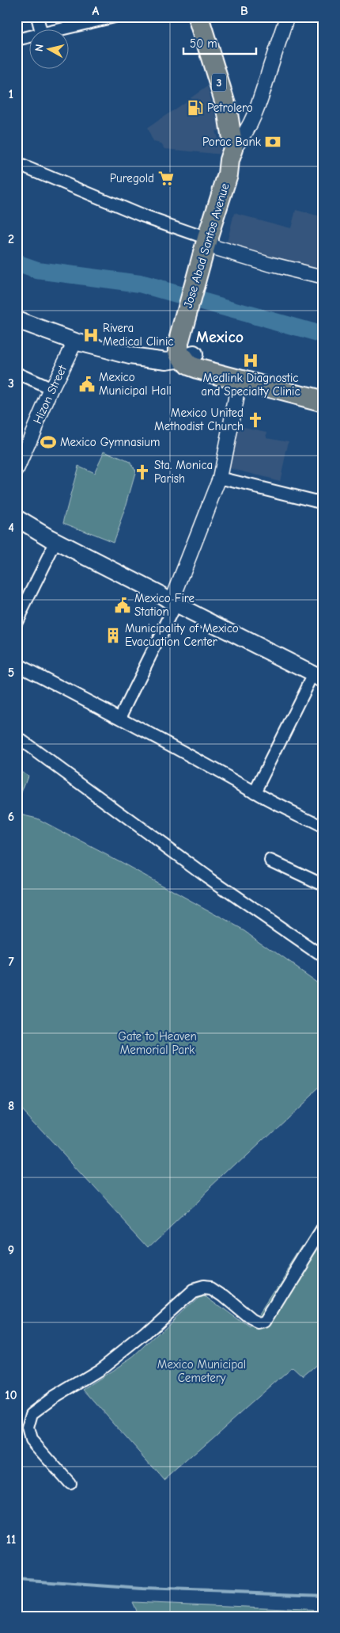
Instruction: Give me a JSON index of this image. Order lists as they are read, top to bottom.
{
  "streets": {
    "highway": ["3", "Jose Abad Santos Avenue"],
    "street": ["Hizon Street"]
  },
  "districts": ["Mexico"],
  "parks": ["Gate to Heaven Memorial Park", "Mexico Municipal Cemetery"],
  "places": {
    "fuel station": ["Petrolero"],
    "bank": ["Porac Bank"],
    "supermarket": ["Puregold"],
    "hospital": ["Rivera Medical Clinic", "Medlink Diagnostic and Specialty Clinic"],
    "public building": ["Mexico Municipal Hall", "Mexico Fire Station"],
    "church": ["Mexico United Methodist Church", "Sta. Monica Parish"],
    "sports": ["Mexico Gymnasium"],
    "building": ["Municipality of Mexico Evacuation Center"]
  },
  "scale_bar": "50 m",
  "north": "left",
  "grid": {
    "columns": ["A", "B"],
    "rows": [
      "1",
      "2",
      "3",
      "4",
      "5",
      "6",
      "7",
      "8",
      "9",
      "10",
      "11"
    ]
  }
}
